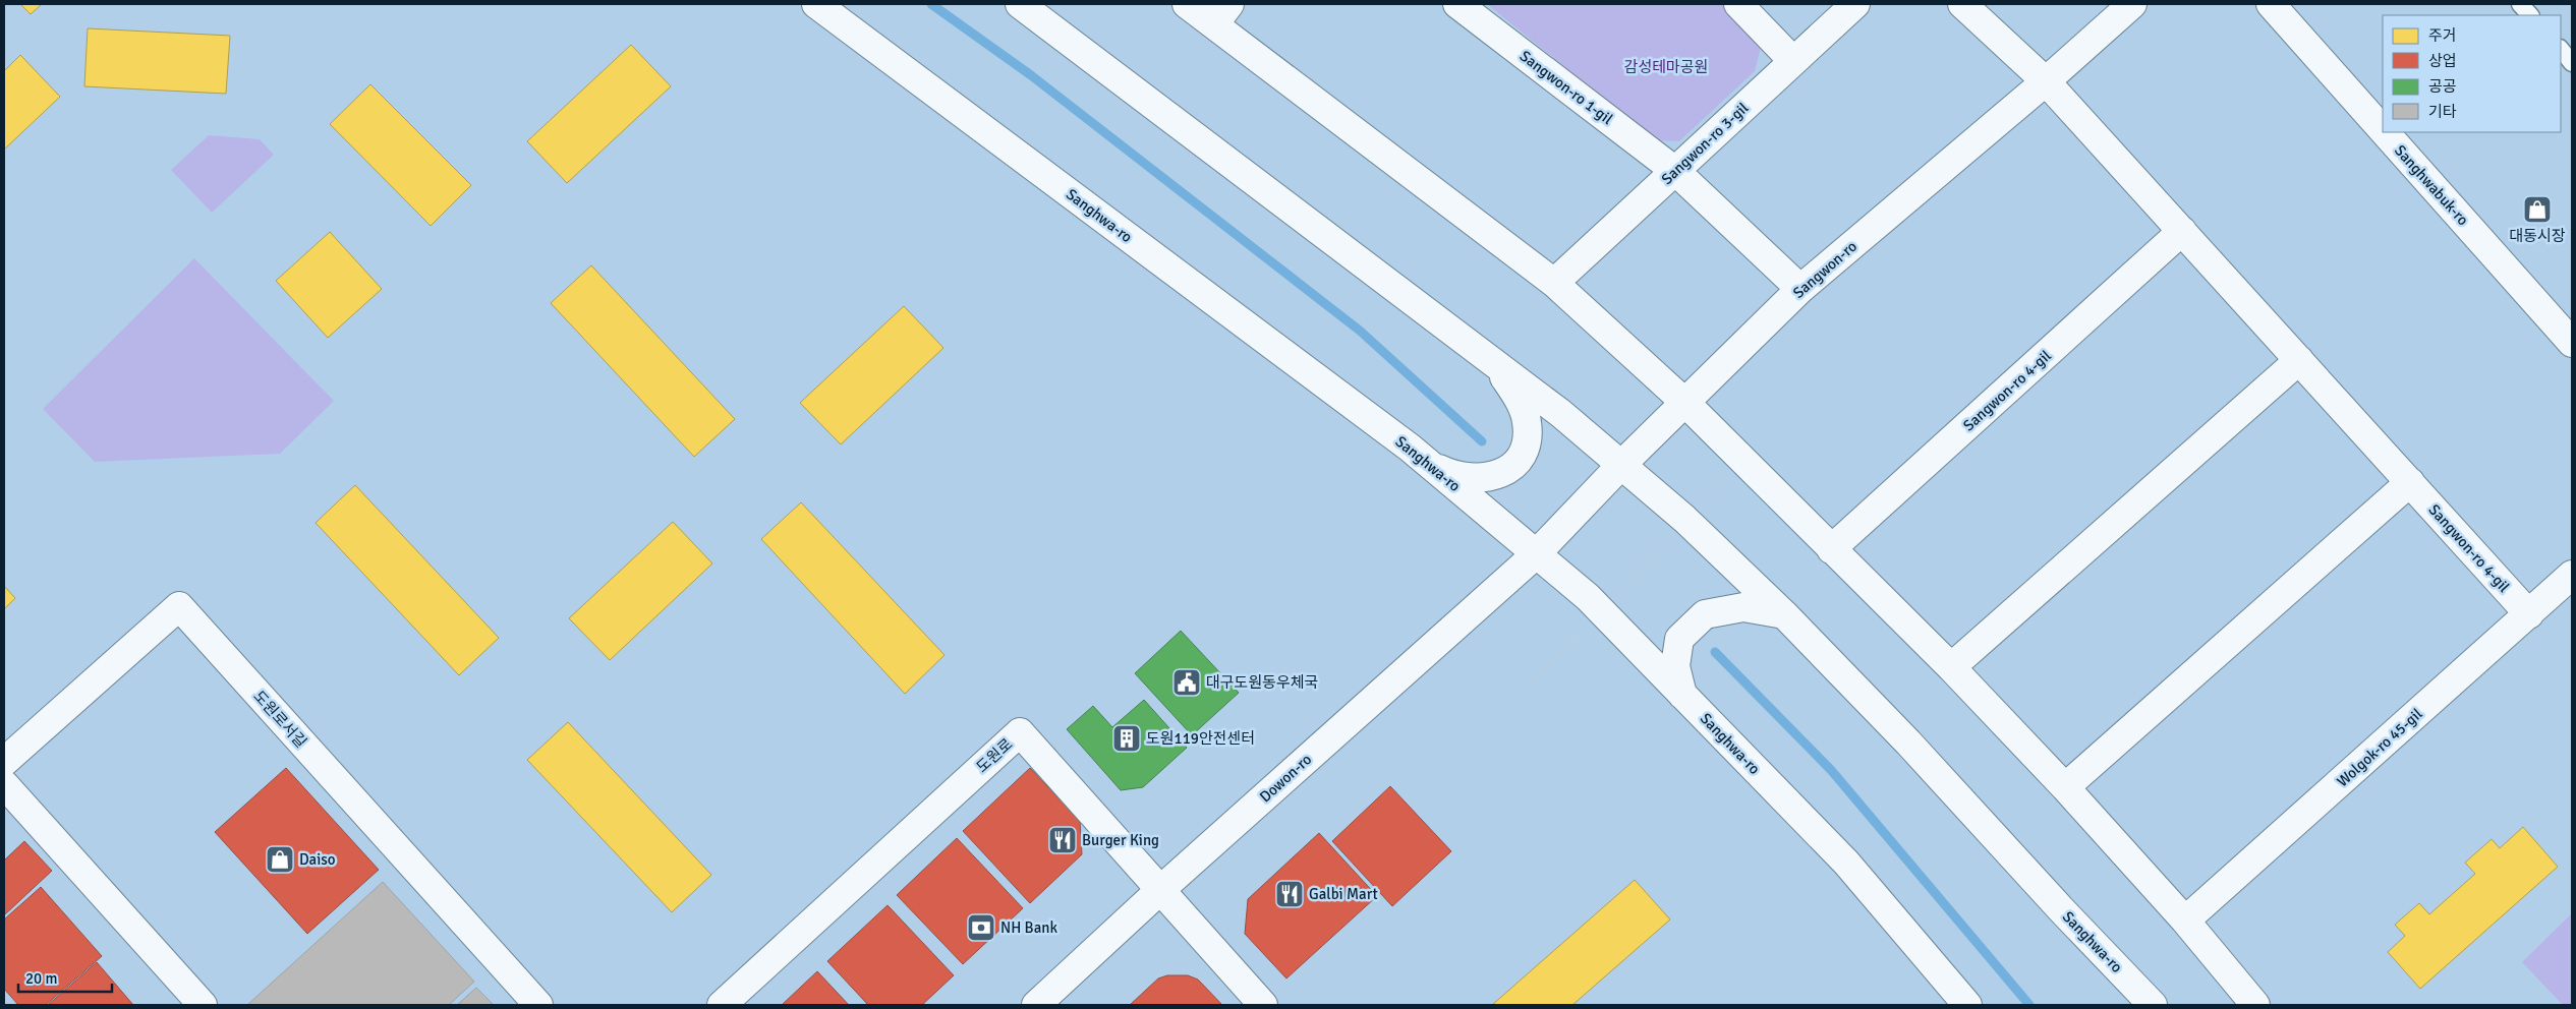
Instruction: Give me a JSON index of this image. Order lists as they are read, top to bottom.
{
  "streets": {
    "street": [
      "Sangwon-ro 1-gil",
      "Sangwon-ro 3-gil",
      "Sanghwabuk-ro",
      "Sanghwa-ro",
      "Sangwon-ro",
      "Sangwon-ro 4-gil",
      "도원로서길",
      "Wolgok-ro 45-gil",
      "도원로",
      "Dowon-ro"
    ]
  },
  "crossings": [
    ["Sangwon-ro 1-gil", "Sangwon-ro 3-gil"],
    ["Sangwon-ro 1-gil", "Sangwon-ro"],
    ["Sanghwa-ro", "Sangwon-ro"],
    ["Sanghwa-ro", "Dowon-ro"],
    ["Sangwon-ro", "Sangwon-ro 4-gil"],
    ["Sangwon-ro", "Dowon-ro"],
    ["Sangwon-ro 4-gil", "Wolgok-ro 45-gil"],
    ["도원로", "Dowon-ro"]
  ],
  "parks": ["감성테마공원"],
  "places": {
    "shop": ["대동시장", "Daiso"],
    "public building": ["대구도원동우체국"],
    "building": ["도원119안전센터"],
    "restaurant": ["Burger King", "Galbi Mart"],
    "bank": ["NH Bank"]
  },
  "legend": [
    "주거",
    "상업",
    "공공",
    "기타"
  ],
  "scale_bar": "20 m"
}
